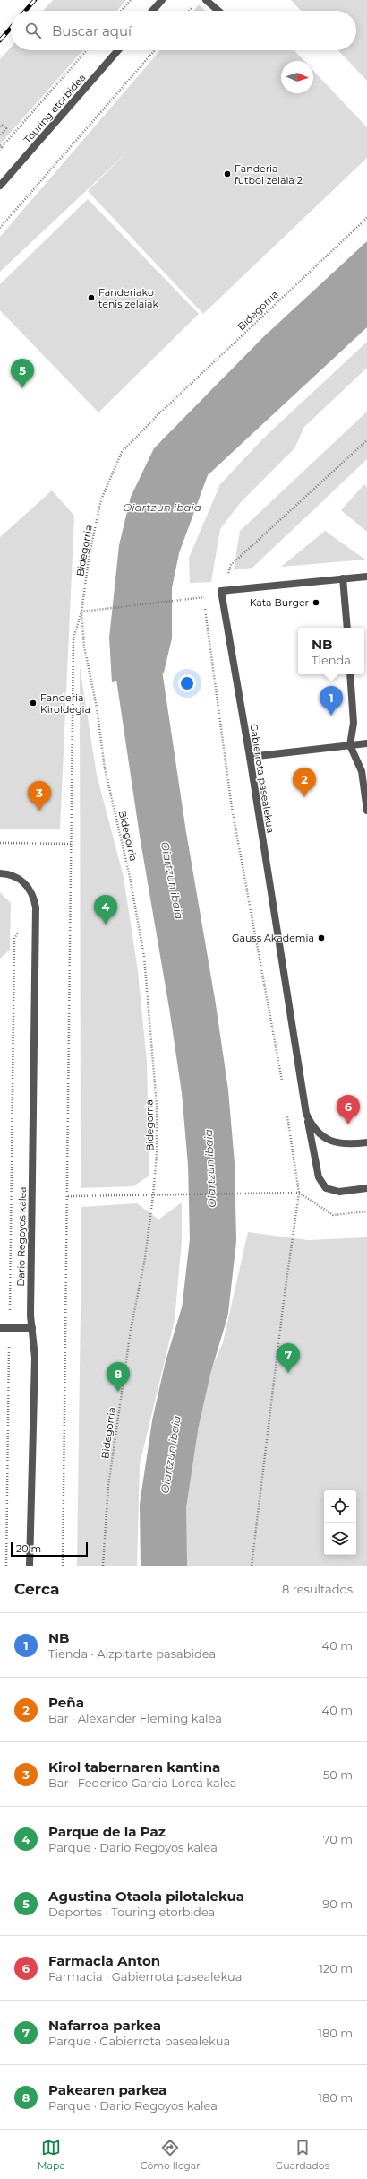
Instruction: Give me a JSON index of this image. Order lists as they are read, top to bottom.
{
  "streets": {
    "street": ["Touring etorbidea", "Gabierrota pasealekua", "Dario Regoyos kalea"],
    "path": ["Bidegorria"]
  },
  "water": ["Oiartzun ibaia"],
  "places": [
    "Fanderia futbol zelaia 2",
    "Fanderiako tenis zelaiak",
    "Kata Burger",
    "Fanderia Kiroldegia",
    "Gauss Akademia"
  ],
  "scale_bar": "20 m",
  "north": "right",
  "page": {
    "search": "Buscar aquí",
    "pins": [
      "5",
      "1",
      "2",
      "3",
      "4",
      "6",
      "7",
      "8"
    ],
    "popup": ["NB", "Tienda"],
    "scale": "20 m",
    "heading": ["Cerca", "8 resultados"],
    "list": [
      {
        "mark": "1",
        "name": "NB",
        "note": "Tienda · Aizpitarte pasabidea",
        "value": "40 m"
      },
      {
        "mark": "2",
        "name": "Peña",
        "note": "Bar · Alexander Fleming kalea",
        "value": "40 m"
      },
      {
        "mark": "3",
        "name": "Kirol tabernaren kantina",
        "note": "Bar · Federico Garcia Lorca kalea",
        "value": "50 m"
      },
      {
        "mark": "4",
        "name": "Parque de la Paz",
        "note": "Parque · Dario Regoyos kalea",
        "value": "70 m"
      },
      {
        "mark": "5",
        "name": "Agustina Otaola pilotalekua",
        "note": "Deportes · Touring etorbidea",
        "value": "90 m"
      },
      {
        "mark": "6",
        "name": "Farmacia Anton",
        "note": "Farmacia · Gabierrota pasealekua",
        "value": "120 m"
      },
      {
        "mark": "7",
        "name": "Nafarroa parkea",
        "note": "Parque · Gabierrota pasealekua",
        "value": "180 m"
      },
      {
        "mark": "8",
        "name": "Pakearen parkea",
        "note": "Parque · Dario Regoyos kalea",
        "value": "180 m"
      }
    ],
    "nav": ["Mapa", "Cómo llegar", "Guardados"]
  }
}
